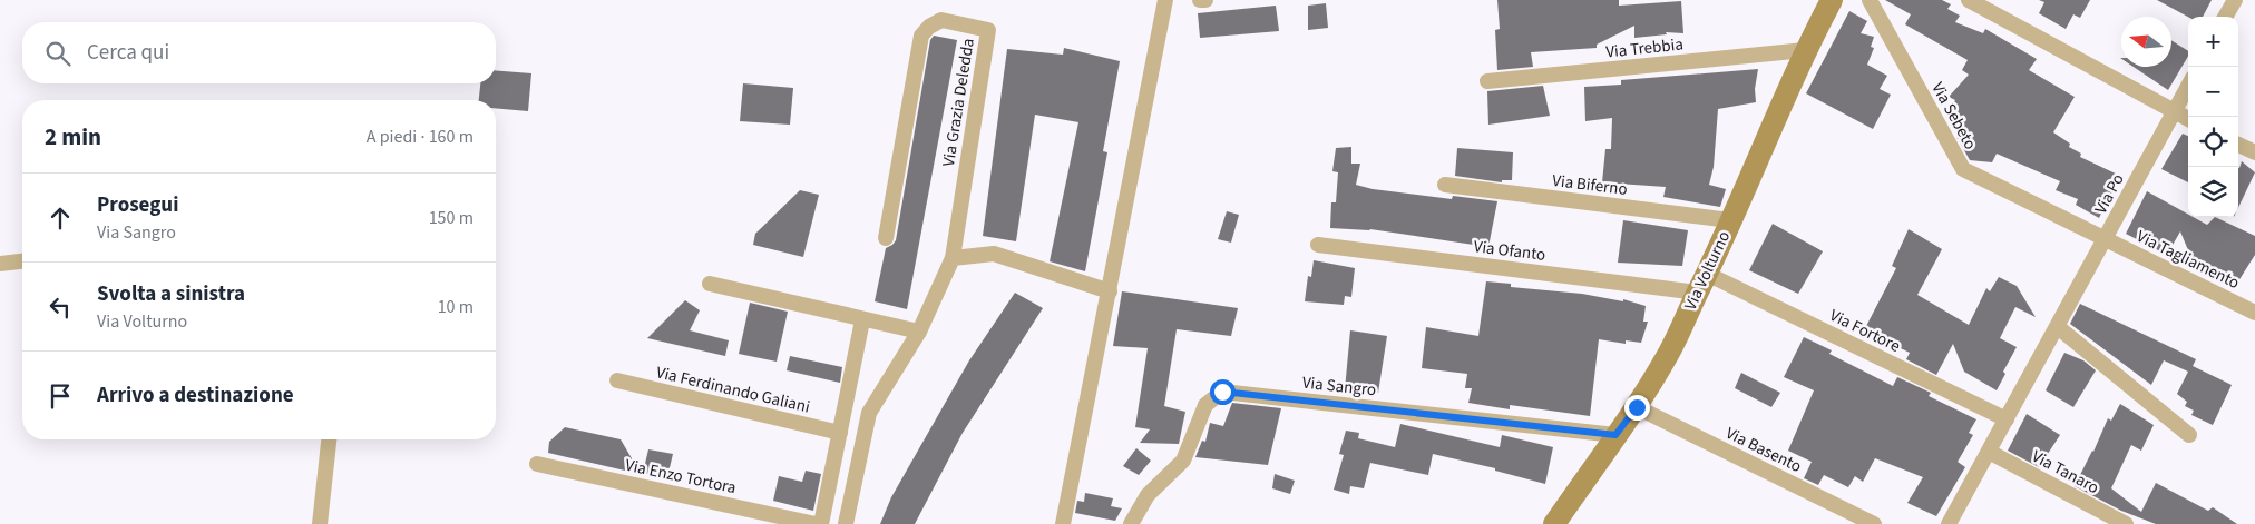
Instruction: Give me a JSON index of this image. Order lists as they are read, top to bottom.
{
  "streets": {
    "street": [
      "Via Trebbia",
      "Via Grazia Deledda",
      "Via Sebeto",
      "Via Biferno",
      "Via Po",
      "Via Ofanto",
      "Via Tagliamento",
      "Via Volturno",
      "Via Fortore",
      "Via Sangro",
      "Via Ferdinando Galiani",
      "Via Basento",
      "Via Tanaro",
      "Via Enzo Tortora"
    ]
  },
  "crossings": [
    ["Via Trebbia", "Via Volturno"],
    ["Via Sebeto", "Via Po"],
    ["Via Sebeto", "Via Tagliamento"],
    ["Via Biferno", "Via Volturno"],
    ["Via Po", "Via Tagliamento"],
    ["Via Po", "Via Fortore"],
    ["Via Po", "Via Tanaro"],
    ["Via Ofanto", "Via Volturno"],
    ["Via Ofanto", "Via Fortore"],
    ["Via Volturno", "Via Fortore"],
    ["Via Volturno", "Via Sangro"],
    ["Via Volturno", "Via Basento"]
  ],
  "north": "left",
  "page": {
    "map_buttons": ["+", "−"],
    "search": "Cerca qui",
    "heading": ["2 min", "A piedi · 160 m"],
    "list": [
      ["Prosegui", "Via Sangro", "150 m"],
      ["Svolta a sinistra", "Via Volturno", "10 m"],
      "Arrivo a destinazione"
    ]
  }
}
